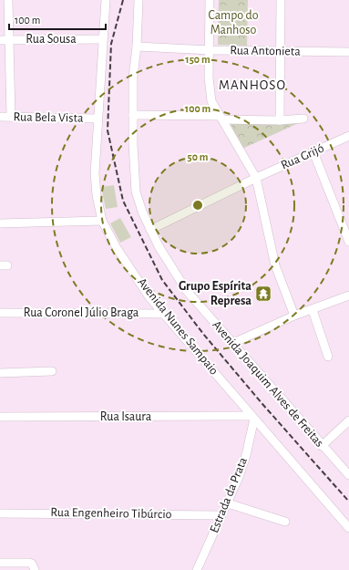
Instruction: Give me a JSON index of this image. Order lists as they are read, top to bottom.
{
  "streets": {
    "street": [
      "Rua Sousa",
      "Rua Antonieta",
      "Rua Bela Vista",
      "Rua Grijó",
      "Rua Coronel Júlio Braga",
      "Avenida Nunes Sampaio",
      "Avenida Joaquim Alves de Freitas",
      "Rua Isaura",
      "Estrada da Prata",
      "Rua Engenheiro Tibúrcio"
    ]
  },
  "crossings": [
    ["Rua Sousa", "Avenida Nunes Sampaio"],
    ["Rua Antonieta", "Avenida Joaquim Alves de Freitas"],
    ["Rua Bela Vista", "Avenida Nunes Sampaio"],
    ["Rua Grijó", "Avenida Joaquim Alves de Freitas"],
    ["Rua Coronel Júlio Braga", "Avenida Nunes Sampaio"],
    ["Avenida Nunes Sampaio", "Rua Isaura"],
    ["Avenida Nunes Sampaio", "Estrada da Prata"],
    ["Rua Isaura", "Estrada da Prata"],
    ["Estrada da Prata", "Rua Engenheiro Tibúrcio"]
  ],
  "districts": ["MANHOSO"],
  "parks": ["Campo do Manhoso"],
  "places": {
    "temple": ["Grupo Espírita Represa"]
  },
  "scale_bar": "100 m",
  "rings": ["150 m", "100 m", "50 m"]
}
